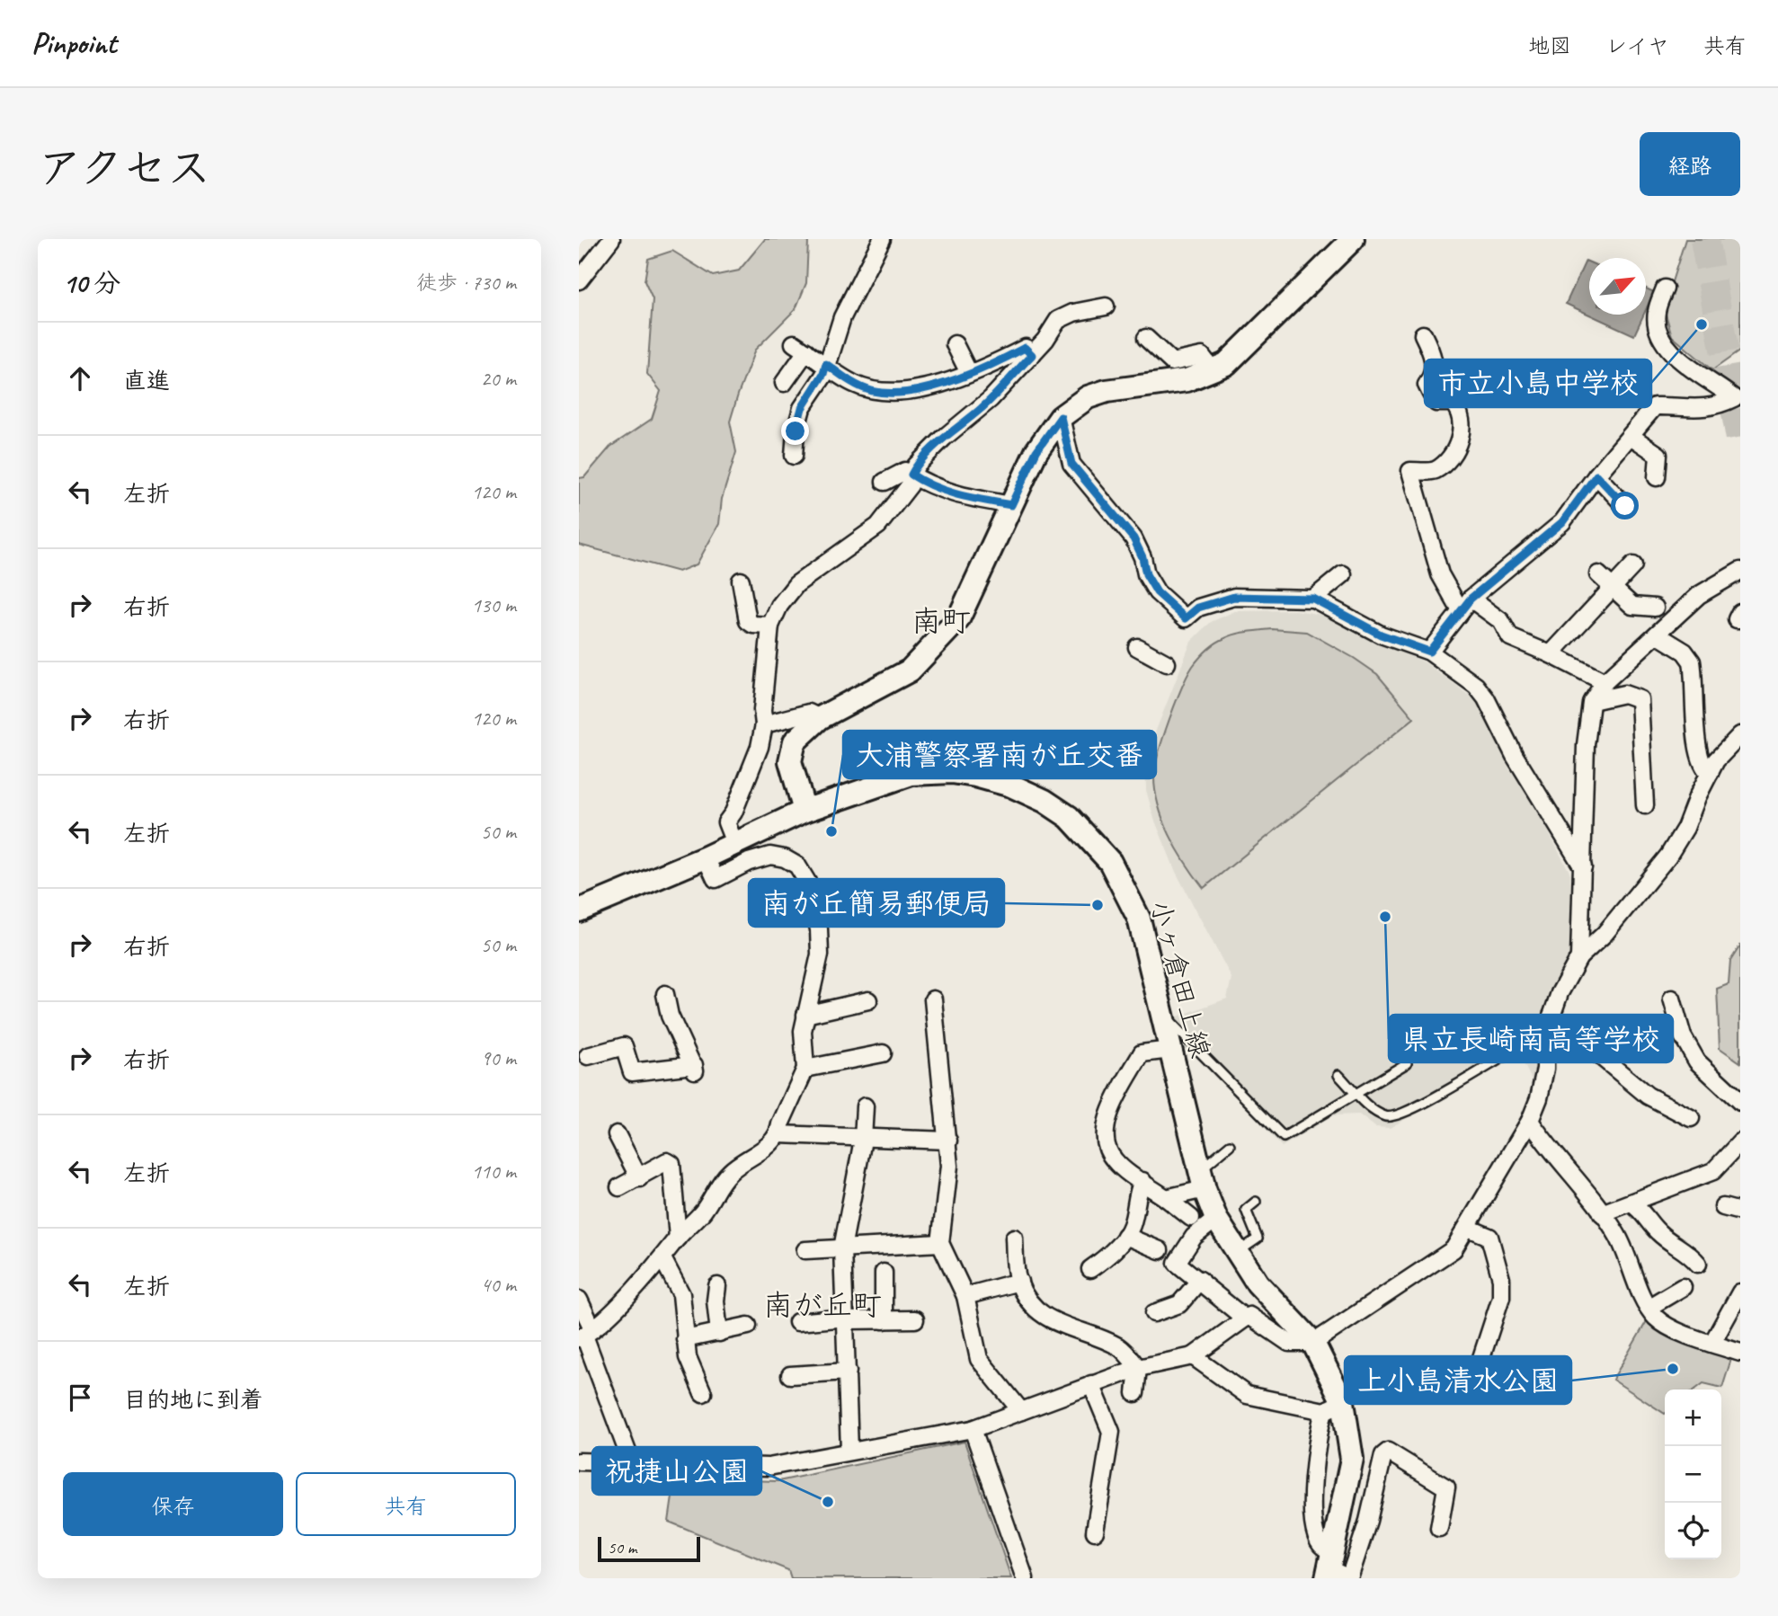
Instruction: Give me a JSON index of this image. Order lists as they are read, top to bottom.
{
  "streets": {
    "main road": ["小ヶ倉田上線"]
  },
  "districts": ["南町", "南が丘町"],
  "places": [
    "市立小島中学校",
    "大浦警察署南が丘交番",
    "南が丘簡易郵便局",
    "県立長崎南高等学校",
    "上小島清水公園",
    "祝捷山公園"
  ],
  "scale_bar": "50 m",
  "north": "top right",
  "page": {
    "header": "Pinpoint",
    "nav": ["地図", "レイヤ", "共有"],
    "title": "アクセス",
    "buttons": [
      "経路",
      ["保存", "共有"]
    ],
    "heading": ["10 分", "徒歩 · 730 m"],
    "list": [
      ["直進", "20 m"],
      ["左折", "120 m"],
      ["右折", "130 m"],
      ["右折", "120 m"],
      ["左折", "50 m"],
      ["右折", "50 m"],
      ["右折", "90 m"],
      ["左折", "110 m"],
      ["左折", "40 m"],
      "目的地に到着"
    ],
    "map_buttons": ["+", "−"],
    "scale": "50 m"
  }
}
